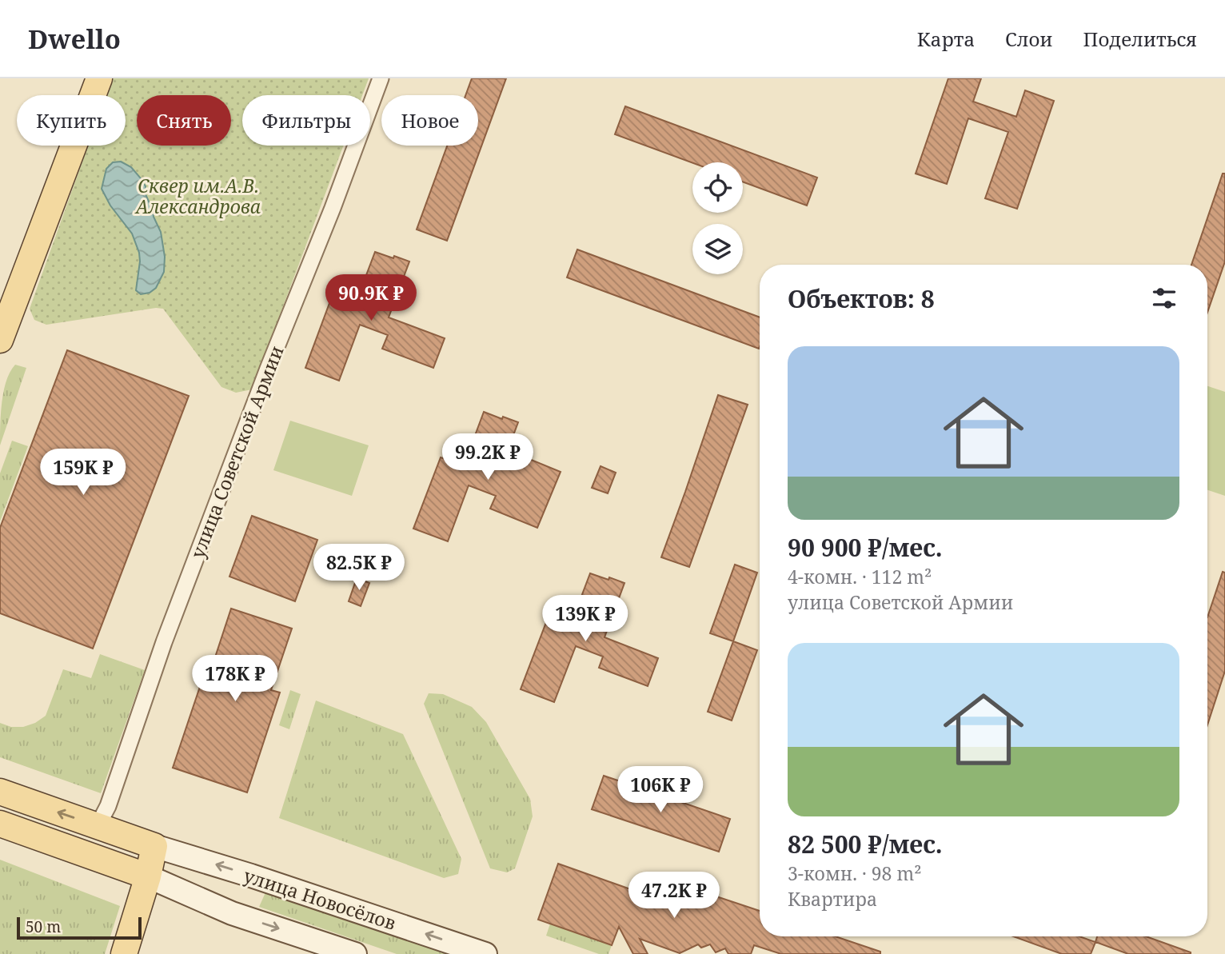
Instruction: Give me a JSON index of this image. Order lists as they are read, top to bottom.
{
  "streets": {
    "main road": ["улица Новосёлов"],
    "street": ["улица Советской Армии"]
  },
  "crossings": [
    ["улица Советской Армии", "улица Новосёлов"]
  ],
  "parks": ["Сквер им.А.В. Александрова"],
  "scale_bar": "50 m",
  "page": {
    "header": "Dwello",
    "nav": ["Карта", "Слои", "Поделиться"],
    "chip": [
      "Купить",
      "Снять",
      "Фильтры",
      "Новое"
    ],
    "heading": "Объектов: 8",
    "price": [
      "90.9K ₽",
      "99.2K ₽",
      "159K ₽",
      "82.5K ₽",
      "139K ₽",
      "178K ₽",
      "106K ₽",
      "47.2K ₽"
    ],
    "list": [
      {
        "name": "90 900 ₽/мес.",
        "note": "4-комн. · 112 m² · улица Советской Армии"
      },
      {
        "name": "82 500 ₽/мес.",
        "note": "3-комн. · 98 m² · Квартира"
      }
    ],
    "scale": "50 m"
  }
}
